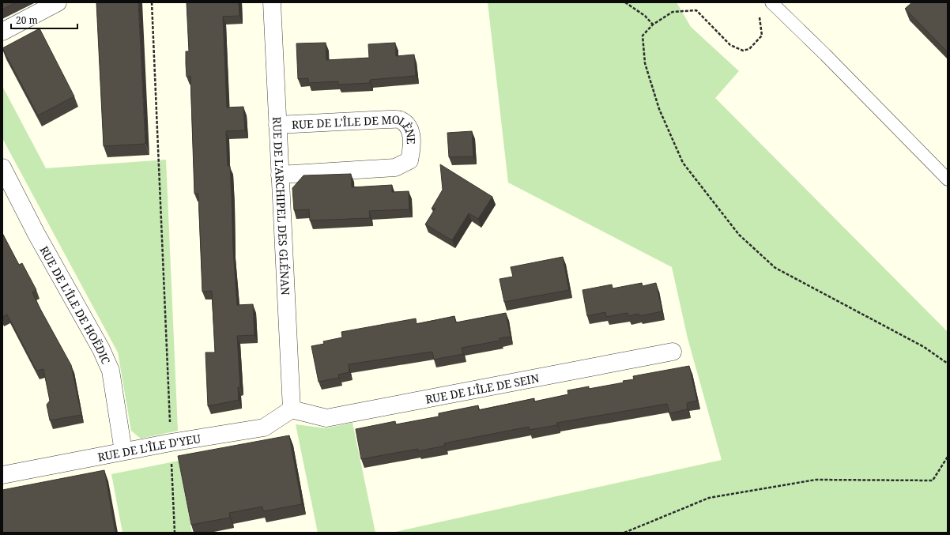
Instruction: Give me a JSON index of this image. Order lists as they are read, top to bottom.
{
  "streets": {
    "street": [
      "RUE DE L'ÎLE DE MOLÈNE",
      "RUE DE L'ARCHIPEL DES GLÉNAN",
      "RUE DE L'ÎLE DE HOËDIC",
      "RUE DE L'ÎLE DE SEIN",
      "RUE DE L'ÎLE D'YEU"
    ]
  },
  "crossings": [
    ["RUE DE L'ÎLE DE MOLÈNE", "RUE DE L'ARCHIPEL DES GLÉNAN"],
    ["RUE DE L'ARCHIPEL DES GLÉNAN", "RUE DE L'ÎLE DE SEIN"],
    ["RUE DE L'ARCHIPEL DES GLÉNAN", "RUE DE L'ÎLE D'YEU"],
    ["RUE DE L'ÎLE DE HOËDIC", "RUE DE L'ÎLE D'YEU"],
    ["RUE DE L'ÎLE DE SEIN", "RUE DE L'ÎLE D'YEU"]
  ],
  "scale_bar": "20 m"
}
